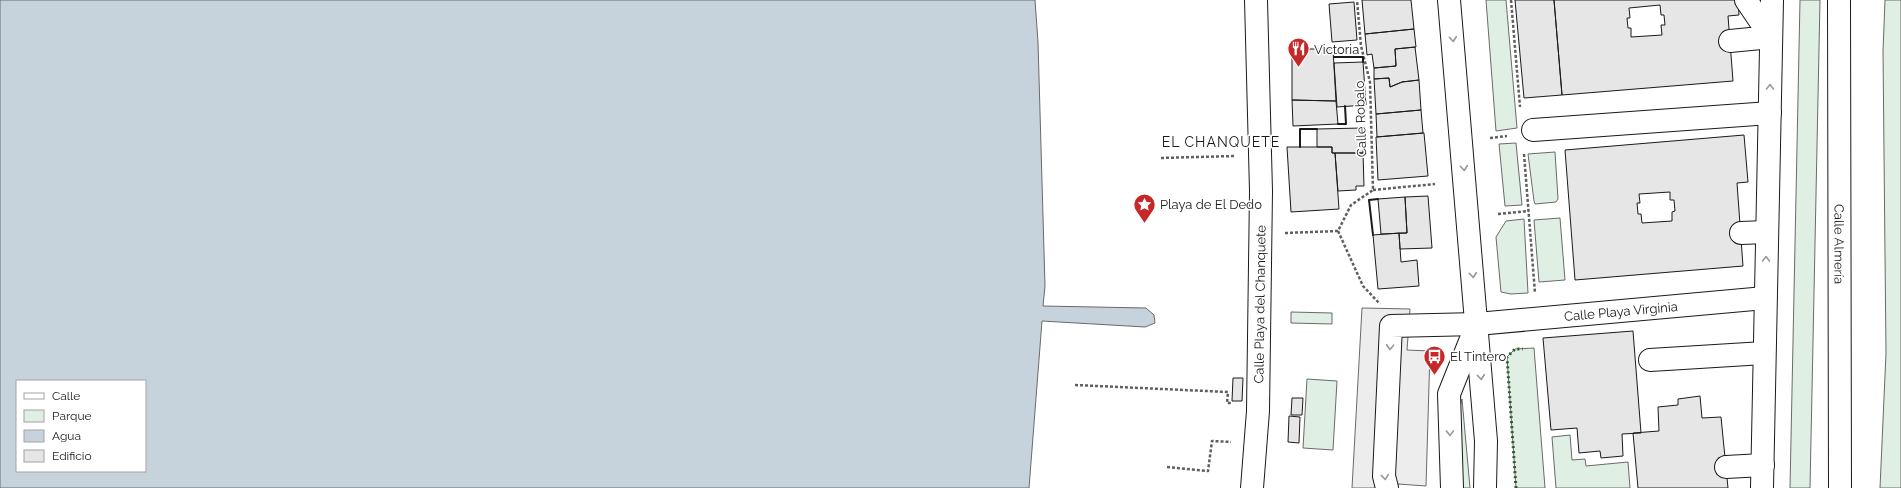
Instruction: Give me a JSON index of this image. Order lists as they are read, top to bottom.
{
  "streets": {
    "street": ["Calle Almería", "Calle Playa del Chanquete", "Calle Playa Virginia"],
    "path": ["Calle Robalo"]
  },
  "districts": ["EL CHANQUETE"],
  "places": {
    "restaurant": ["Victoria"],
    "place": ["Playa de El Dedo"],
    "bus stop": ["El Tintero"]
  },
  "legend": [
    "Calle",
    "Parque",
    "Agua",
    "Edificio"
  ]
}
